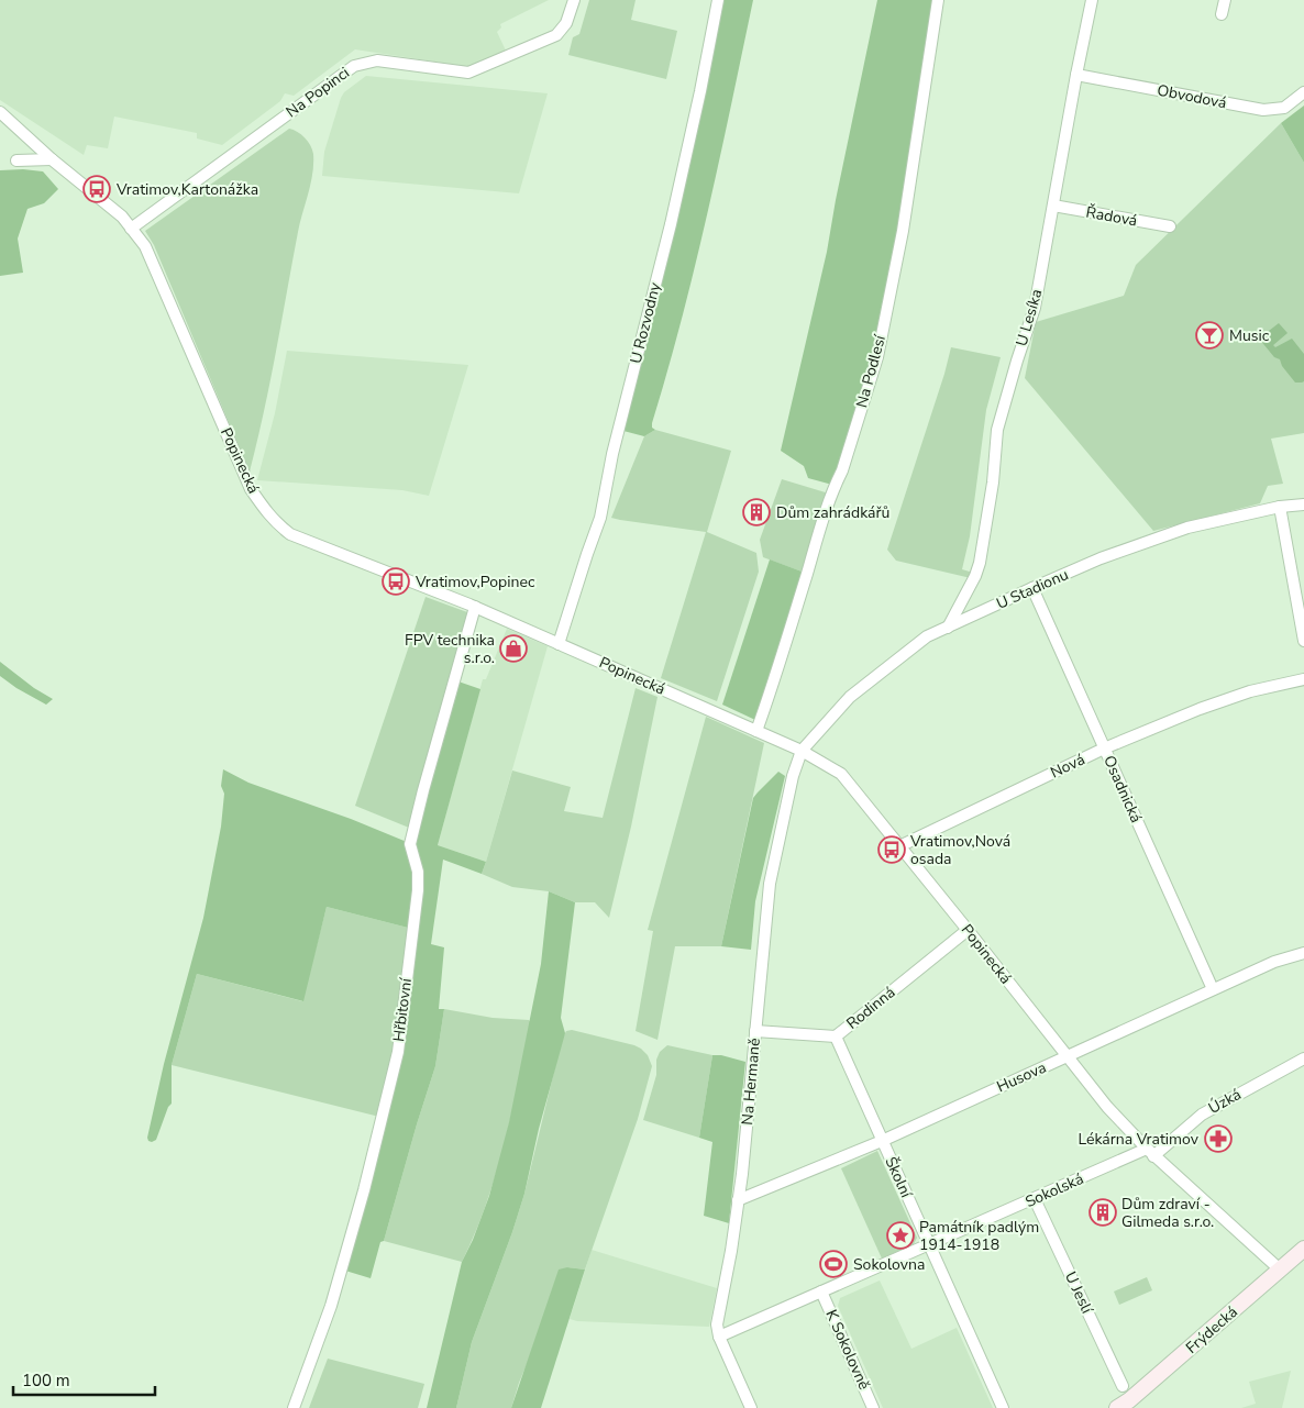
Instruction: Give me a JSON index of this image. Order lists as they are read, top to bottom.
{
  "streets": {
    "main road": ["Frýdecká"],
    "street": [
      "Na Popinci",
      "Obvodová",
      "Řadová",
      "U Lesíka",
      "U Rozvodny",
      "Na Podlesí",
      "Popinecká",
      "U Stadionu",
      "Nová",
      "Osadnická",
      "Rodinná",
      "Hřbitovní",
      "Husova",
      "Na Hermaně",
      "Úzká",
      "Školní",
      "Sokolská",
      "U Jeslí",
      "K Sokolovně"
    ]
  },
  "crossings": [
    ["Na Popinci", "Popinecká"],
    ["Obvodová", "U Lesíka"],
    ["Řadová", "U Lesíka"],
    ["U Lesíka", "U Stadionu"],
    ["U Rozvodny", "Popinecká"],
    ["Na Podlesí", "Popinecká"],
    ["Popinecká", "U Stadionu"],
    ["Popinecká", "Nová"],
    ["Popinecká", "Rodinná"],
    ["Popinecká", "Hřbitovní"],
    ["Popinecká", "Husova"],
    ["Popinecká", "Na Hermaně"],
    ["Popinecká", "Úzká"],
    ["Popinecká", "Sokolská"],
    ["Popinecká", "Frýdecká"],
    ["U Stadionu", "Osadnická"],
    ["U Stadionu", "Na Hermaně"],
    ["Nová", "Osadnická"],
    ["Osadnická", "Husova"],
    ["Rodinná", "Na Hermaně"],
    ["Rodinná", "Školní"],
    ["Husova", "Na Hermaně"],
    ["Husova", "Školní"],
    ["Na Hermaně", "Sokolská"],
    ["Úzká", "Sokolská"],
    ["Školní", "Sokolská"],
    ["Sokolská", "U Jeslí"],
    ["Sokolská", "K Sokolovně"]
  ],
  "places": {
    "bus stop": ["Vratimov,Kartonážka", "Vratimov,Popinec", "Vratimov,Nová osada"],
    "bar": ["Music"],
    "building": ["Dům zahrádkářů", "Dům zdraví - Gilmeda s.r.o."],
    "shop": ["FPV technika s.r.o."],
    "pharmacy": ["Lékárna Vratimov"],
    "place": ["Památník padlým 1914-1918"],
    "sports": ["Sokolovna"]
  },
  "scale_bar": "100 m"
}
